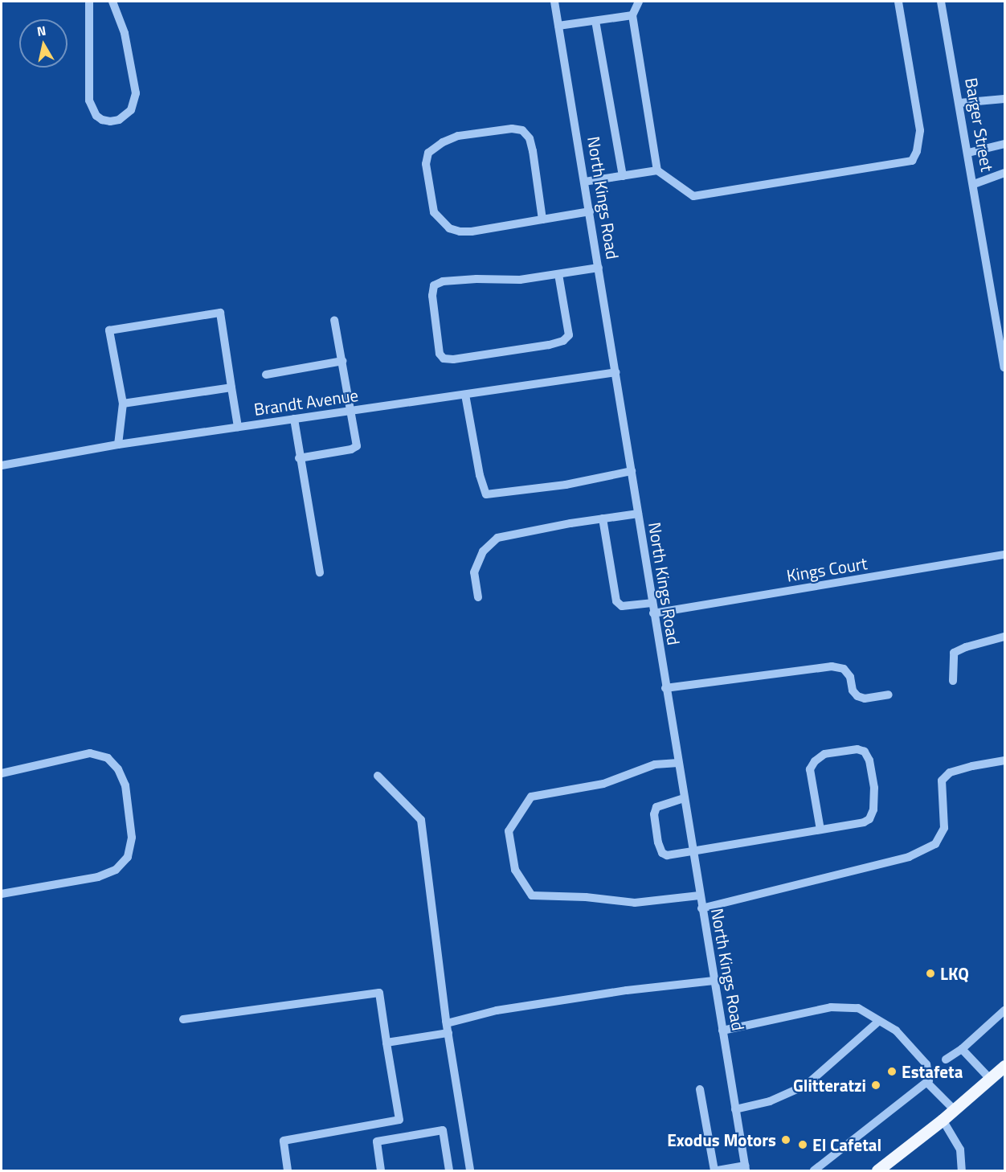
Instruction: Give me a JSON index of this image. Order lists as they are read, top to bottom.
{
  "streets": {
    "street": [
      "Barger Street",
      "North Kings Road",
      "Brandt Avenue",
      "Kings Court"
    ]
  },
  "crossings": [
    ["North Kings Road", "Brandt Avenue"],
    ["North Kings Road", "Kings Court"]
  ],
  "places": [
    "LKQ",
    "Estafeta",
    "Glitteratzi",
    "Exodus Motors",
    "El Cafetal"
  ],
  "north": "top"
}
